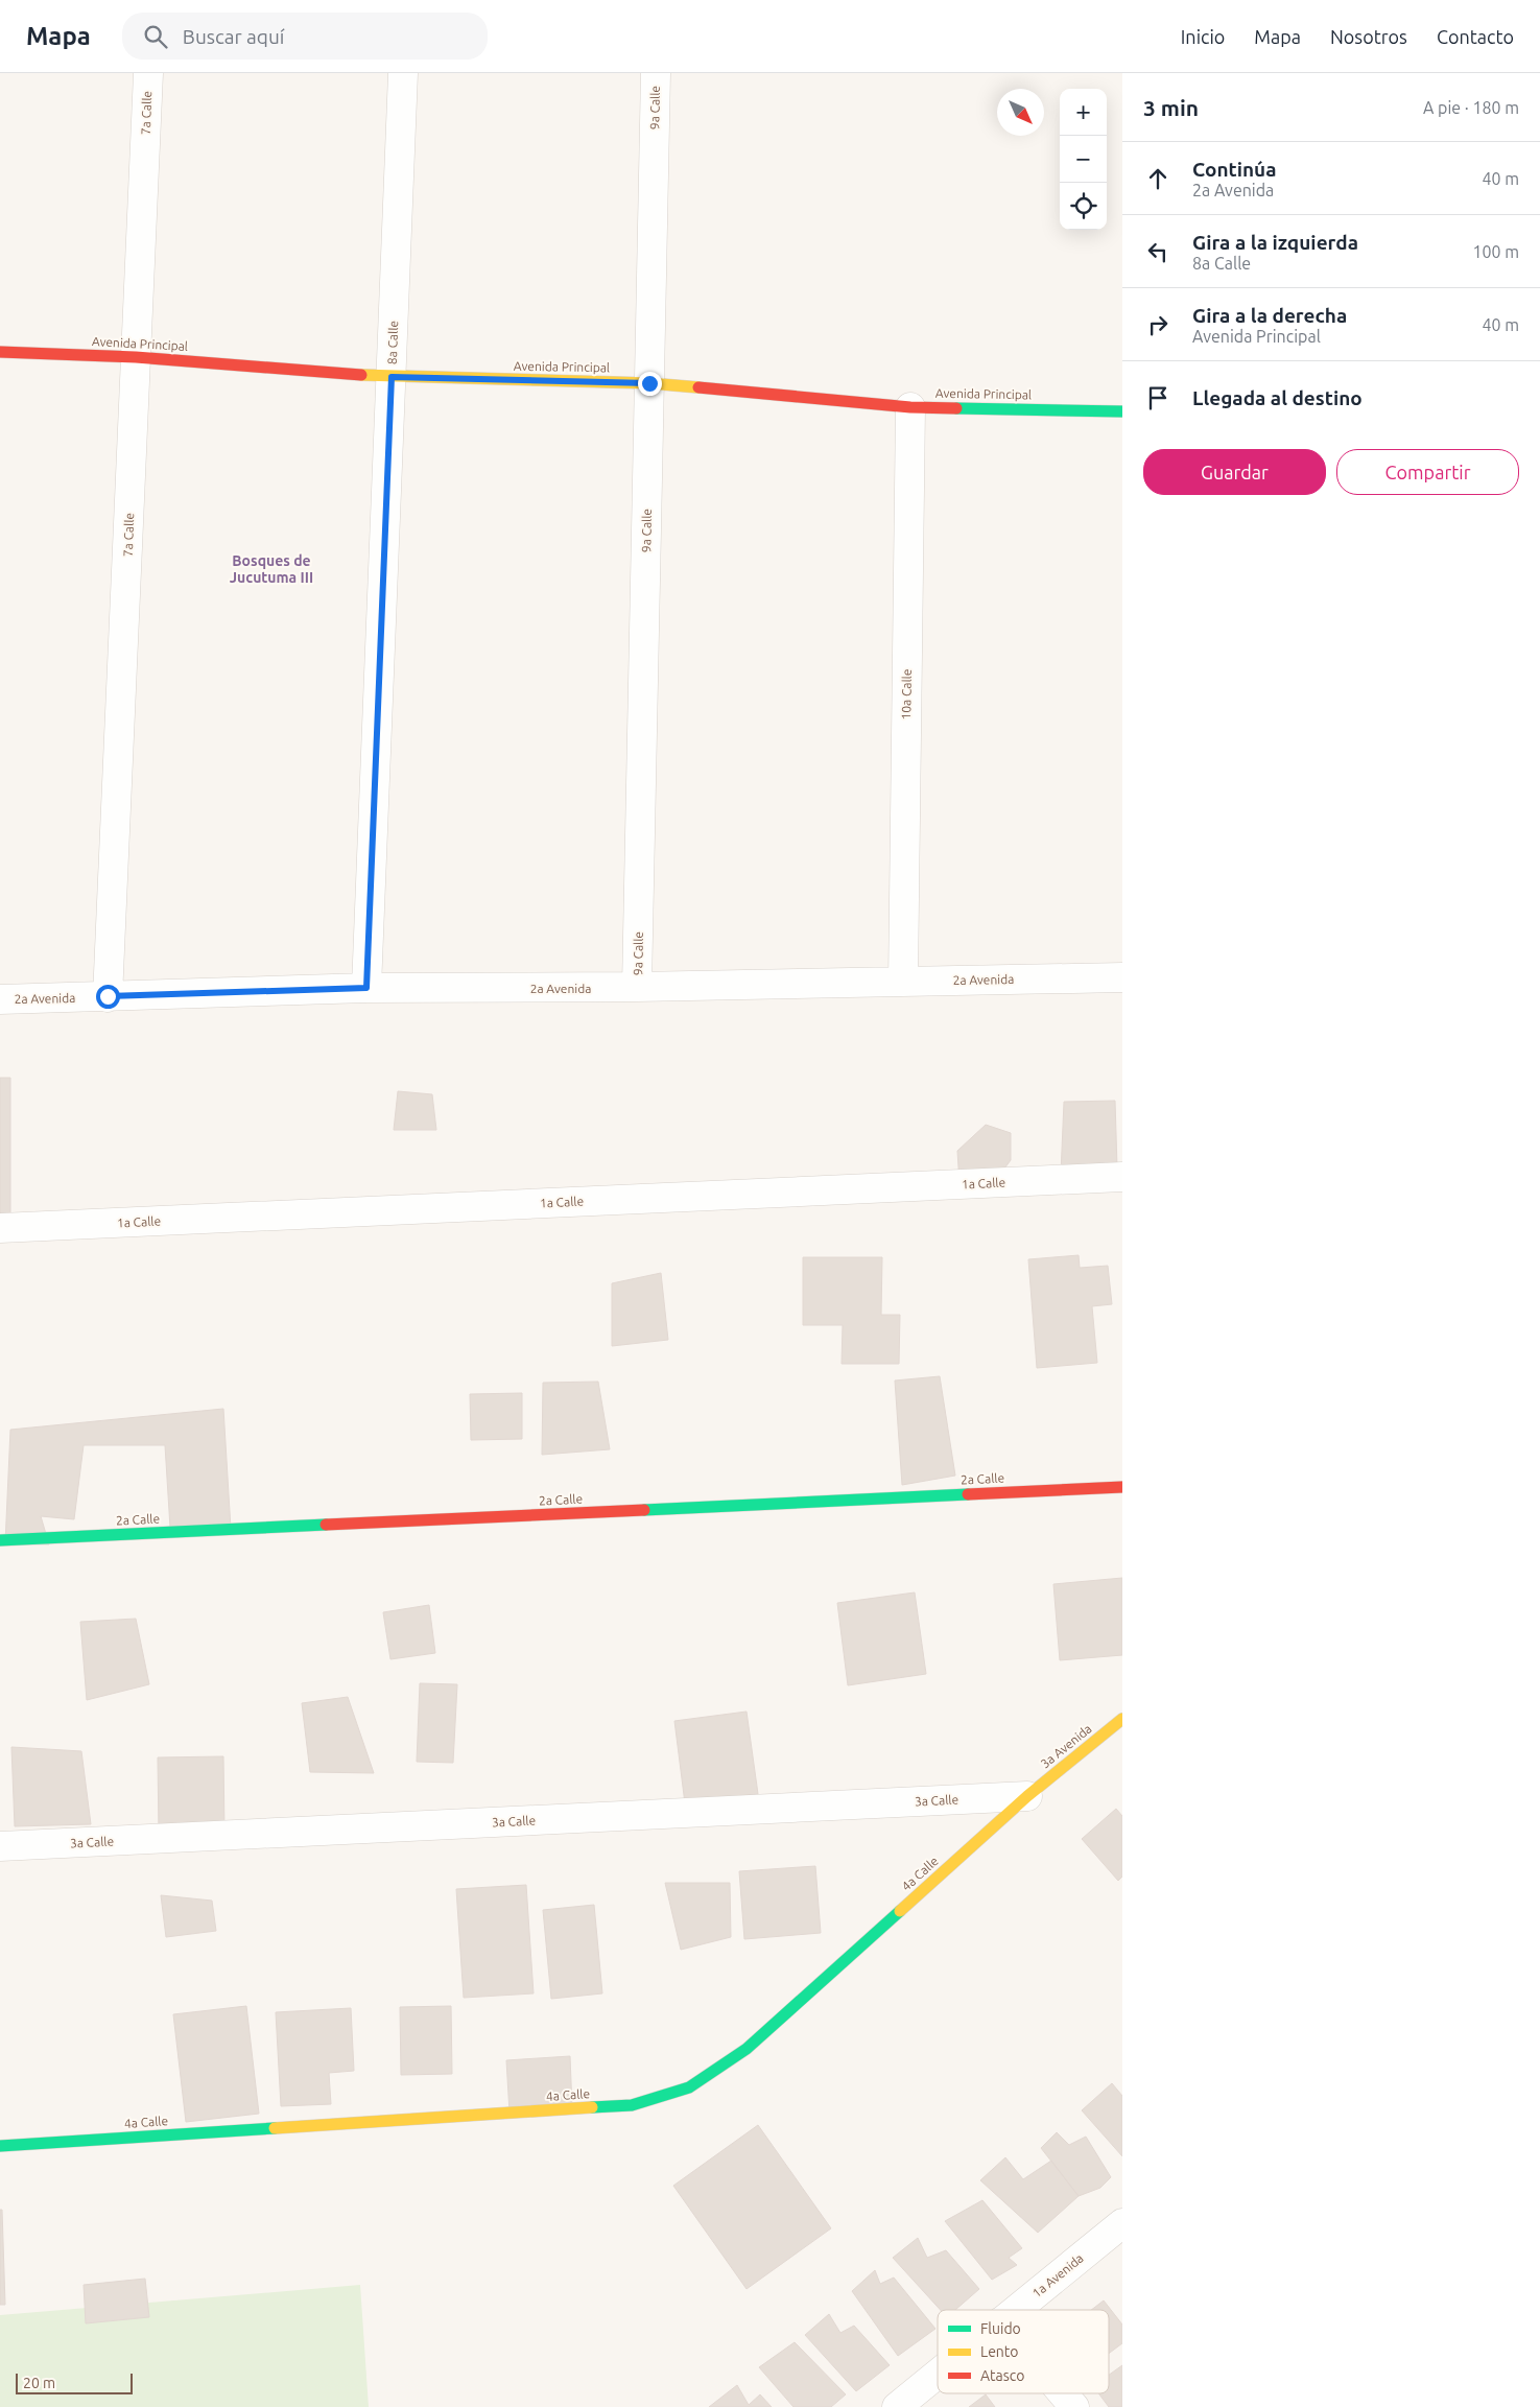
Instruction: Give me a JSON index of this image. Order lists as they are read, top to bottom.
{
  "streets": {
    "street": [
      "9a Calle",
      "7a Calle",
      "8a Calle",
      "Avenida Principal",
      "10a Calle",
      "2a Avenida",
      "1a Calle",
      "2a Calle",
      "3a Avenida",
      "3a Calle",
      "4a Calle",
      "1a Avenida"
    ]
  },
  "crossings": [
    ["9a Calle", "Avenida Principal"],
    ["9a Calle", "2a Avenida"],
    ["7a Calle", "Avenida Principal"],
    ["7a Calle", "2a Avenida"],
    ["8a Calle", "Avenida Principal"],
    ["8a Calle", "2a Avenida"],
    ["Avenida Principal", "10a Calle"],
    ["10a Calle", "2a Avenida"],
    ["3a Avenida", "3a Calle"],
    ["3a Avenida", "4a Calle"],
    ["3a Calle", "4a Calle"]
  ],
  "districts": ["Bosques de Jucutuma III"],
  "legend": ["Fluido", "Lento", "Atasco"],
  "scale_bar": "20 m",
  "north": "bottom right",
  "page": {
    "header": "Mapa",
    "search": "Buscar aquí",
    "nav": [
      "Inicio",
      "Mapa",
      "Nosotros",
      "Contacto"
    ],
    "heading": ["3 min", "A pie · 180 m"],
    "map_buttons": ["+", "−"],
    "list": [
      ["Continúa", "2a Avenida", "40 m"],
      ["Gira a la izquierda", "8a Calle", "100 m"],
      ["Gira a la derecha", "Avenida Principal", "40 m"],
      "Llegada al destino"
    ],
    "buttons": ["Guardar", "Compartir"],
    "scale": "20 m"
  }
}
